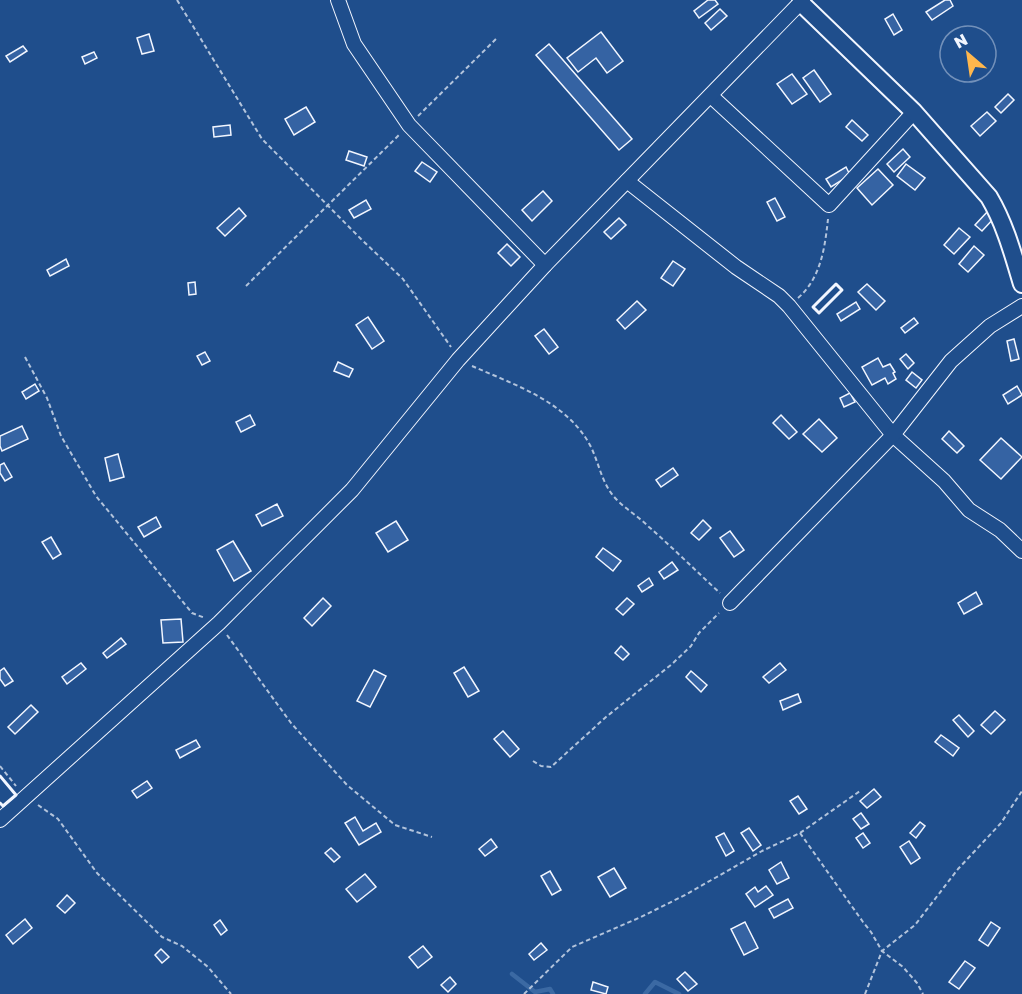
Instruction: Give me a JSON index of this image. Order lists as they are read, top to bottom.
{
  "north": "top left"
}
